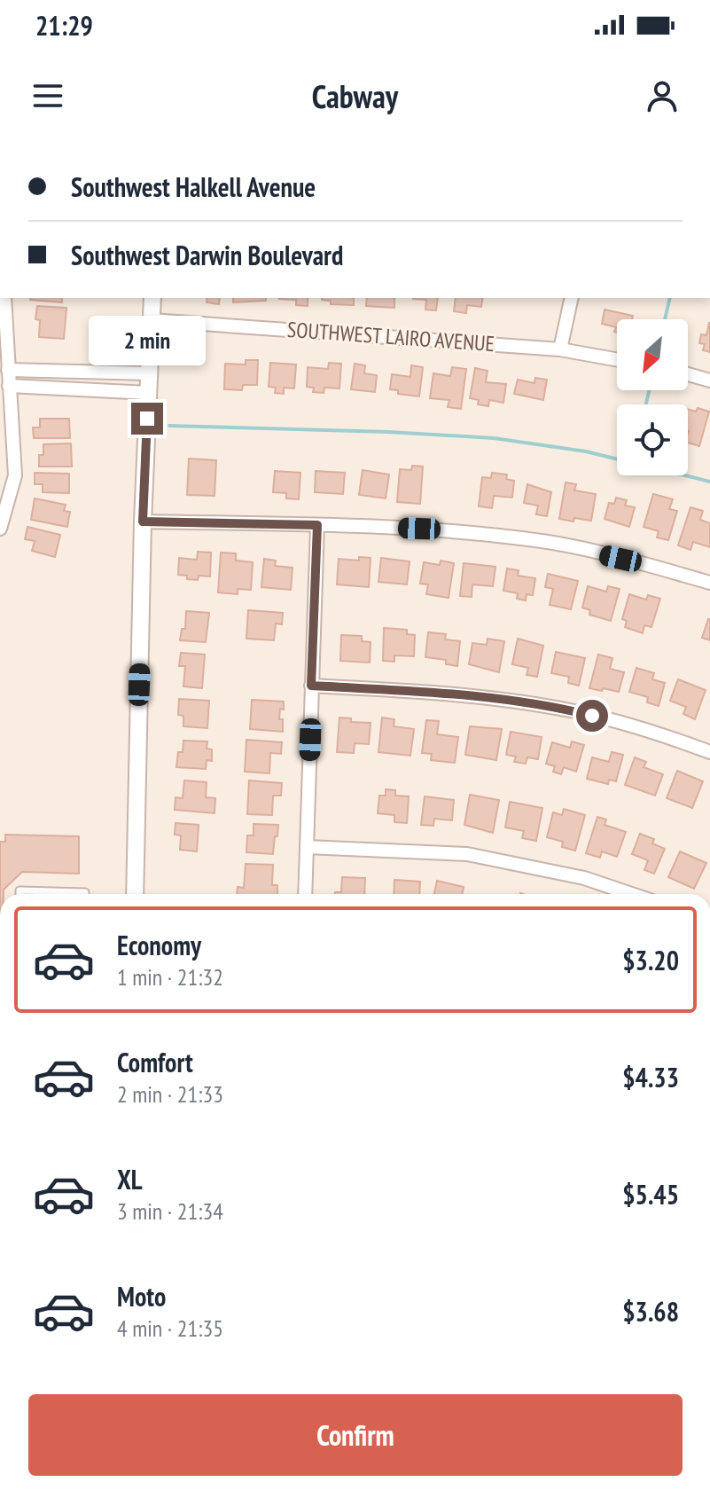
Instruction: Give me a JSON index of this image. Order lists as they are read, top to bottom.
{
  "streets": {
    "street": ["SOUTHWEST LAIRO AVENUE"]
  },
  "north": "bottom left",
  "page": {
    "status": "21:29",
    "header": "Cabway",
    "banner": ["Southwest Halkell Avenue", "Southwest Darwin Boulevard"],
    "bubble": "2 min",
    "list": [
      {
        "name": "Economy",
        "note": "1 min · 21:32",
        "value": "$3.20"
      },
      {
        "name": "Comfort",
        "note": "2 min · 21:33",
        "value": "$4.33"
      },
      {
        "name": "XL",
        "note": "3 min · 21:34",
        "value": "$5.45"
      },
      {
        "name": "Moto",
        "note": "4 min · 21:35",
        "value": "$3.68"
      }
    ],
    "buttons": "Confirm"
  }
}
